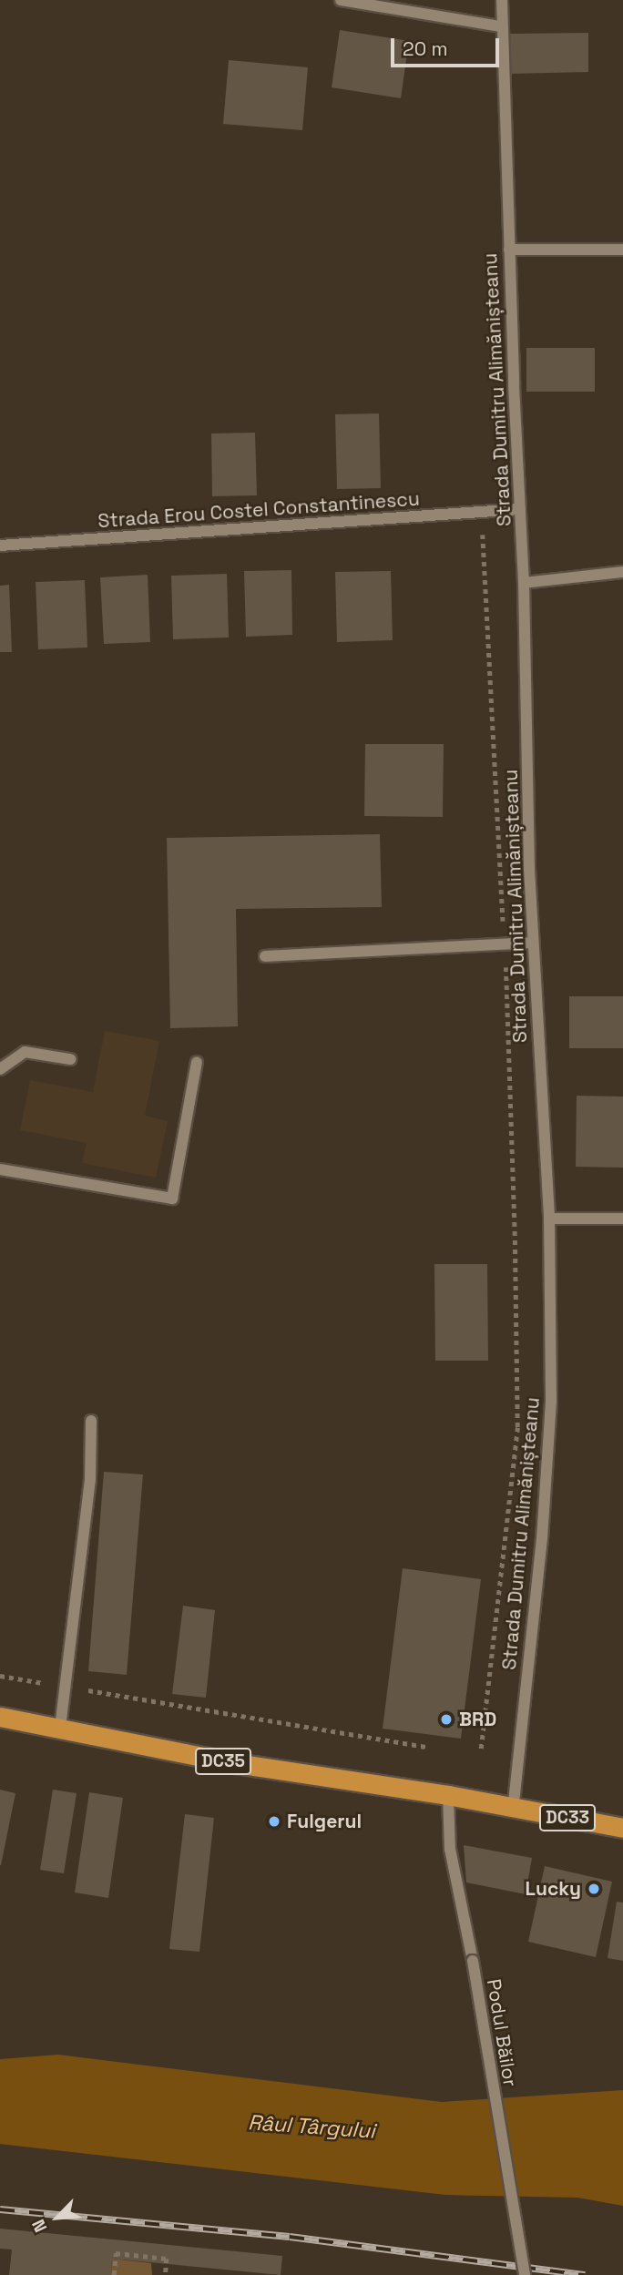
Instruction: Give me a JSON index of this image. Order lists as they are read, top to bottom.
{
  "streets": {
    "highway": ["DC35", "DC33"],
    "street": ["Strada Dumitru Alimănișteanu", "Strada Erou Costel Constantinescu", "Podul Băilor"]
  },
  "crossings": [
    ["Strada Dumitru Alimănișteanu", "Strada Erou Costel Constantinescu"],
    ["Strada Dumitru Alimănișteanu", "DC33"],
    ["DC35", "Podul Băilor"]
  ],
  "water": ["Râul Târgului"],
  "places": ["BRD", "Fulgerul", "Lucky"],
  "scale_bar": "20 m",
  "north": "bottom left"
}
